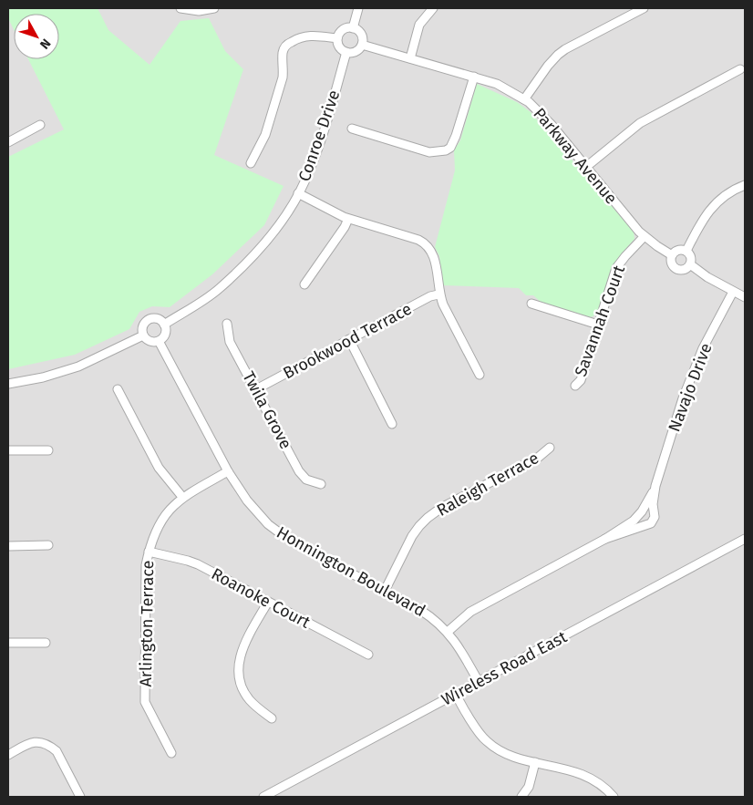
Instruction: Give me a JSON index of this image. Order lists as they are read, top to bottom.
{
  "streets": {
    "street": [
      "Conroe Drive",
      "Parkway Avenue",
      "Savannah Court",
      "Brookwood Terrace",
      "Navajo Drive",
      "Twila Grove",
      "Raleigh Terrace",
      "Honnington Boulevard",
      "Roanoke Court",
      "Arlington Terrace",
      "Wireless Road East"
    ]
  },
  "crossings": [
    ["Conroe Drive", "Parkway Avenue"],
    ["Conroe Drive", "Honnington Boulevard"],
    ["Parkway Avenue", "Savannah Court"],
    ["Brookwood Terrace", "Twila Grove"],
    ["Navajo Drive", "Honnington Boulevard"],
    ["Raleigh Terrace", "Honnington Boulevard"],
    ["Honnington Boulevard", "Arlington Terrace"],
    ["Honnington Boulevard", "Wireless Road East"],
    ["Roanoke Court", "Arlington Terrace"]
  ],
  "north": "bottom right"
}
